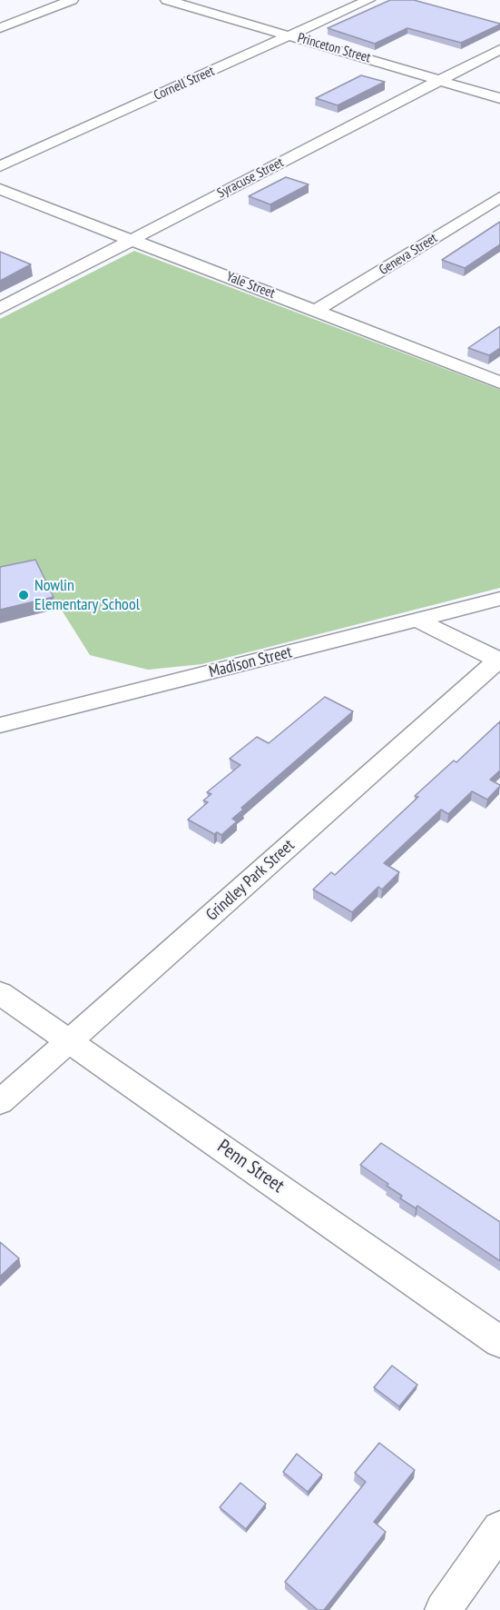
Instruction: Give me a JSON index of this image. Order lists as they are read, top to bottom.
{
  "streets": {
    "street": [
      "Princeton Street",
      "Cornell Street",
      "Syracuse Street",
      "Geneva Street",
      "Yale Street",
      "Madison Street",
      "Grindley Park Street",
      "Penn Street"
    ]
  },
  "crossings": [
    ["Princeton Street", "Cornell Street"],
    ["Princeton Street", "Syracuse Street"],
    ["Syracuse Street", "Yale Street"],
    ["Geneva Street", "Yale Street"],
    ["Grindley Park Street", "Penn Street"]
  ],
  "places": ["Nowlin Elementary School"]
}
